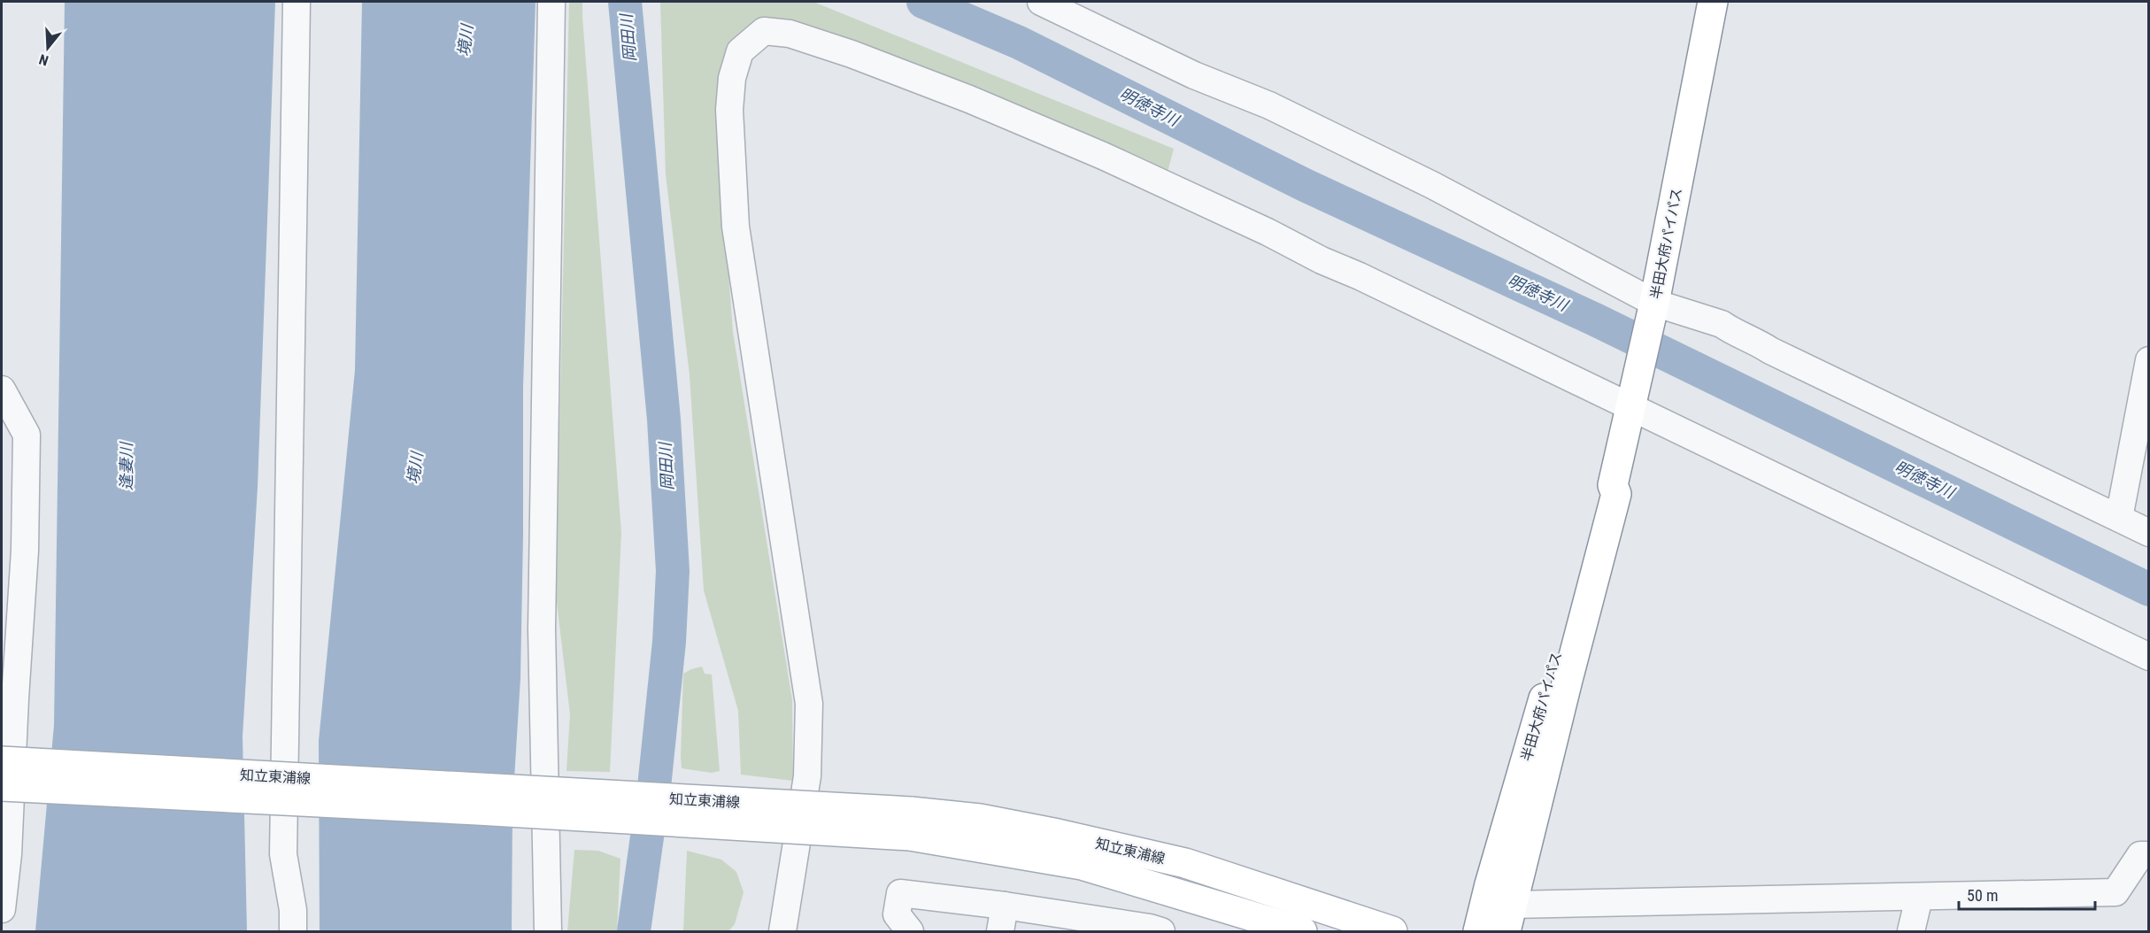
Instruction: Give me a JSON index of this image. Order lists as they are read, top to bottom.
{
  "streets": {
    "main road": ["半田大府パイパス", "知立東浦線"]
  },
  "water": [
    "岡田川",
    "境川",
    "明徳寺川",
    "逢妻川"
  ],
  "scale_bar": "50 m",
  "north": "bottom"
}
